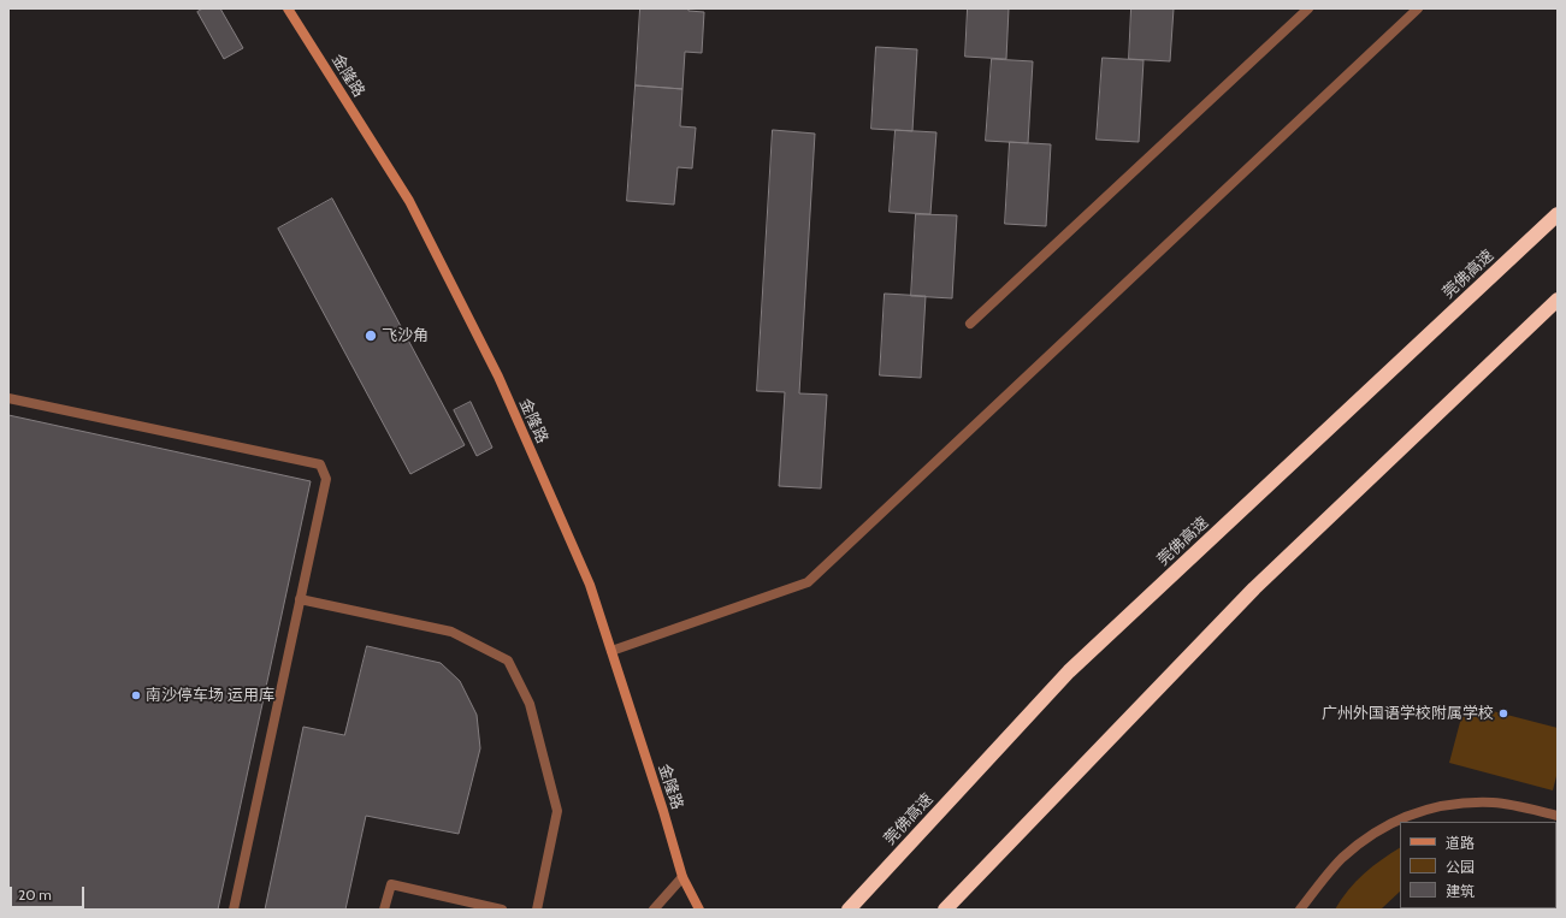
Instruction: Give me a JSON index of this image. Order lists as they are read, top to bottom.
{
  "streets": {
    "highway": ["莞佛高速"],
    "main road": ["金隆路"]
  },
  "places": ["飞沙角", "南沙停车场 运用库", "广州外国语学校附属学校"],
  "legend": ["道路", "公园", "建筑"],
  "scale_bar": "20 m"
}
